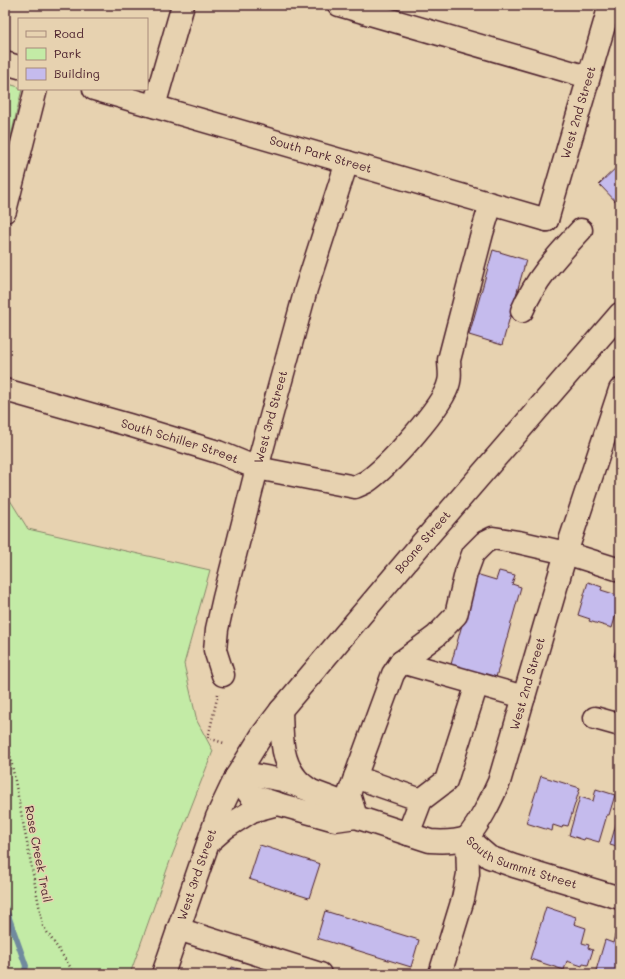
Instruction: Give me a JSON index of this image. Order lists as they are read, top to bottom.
{
  "streets": {
    "street": [
      "West 2nd Street",
      "South Park Street",
      "West 3rd Street",
      "South Schiller Street",
      "Boone Street",
      "South Summit Street"
    ],
    "path": ["Rose Creek Trail"]
  },
  "crossings": [
    ["West 2nd Street", "South Park Street"],
    ["West 2nd Street", "South Summit Street"],
    ["South Park Street", "West 3rd Street"],
    ["South Park Street", "South Schiller Street"],
    ["West 3rd Street", "South Schiller Street"],
    ["West 3rd Street", "Boone Street"],
    ["West 3rd Street", "South Summit Street"],
    ["Boone Street", "South Summit Street"]
  ],
  "legend": ["Road", "Park", "Building"]
}
